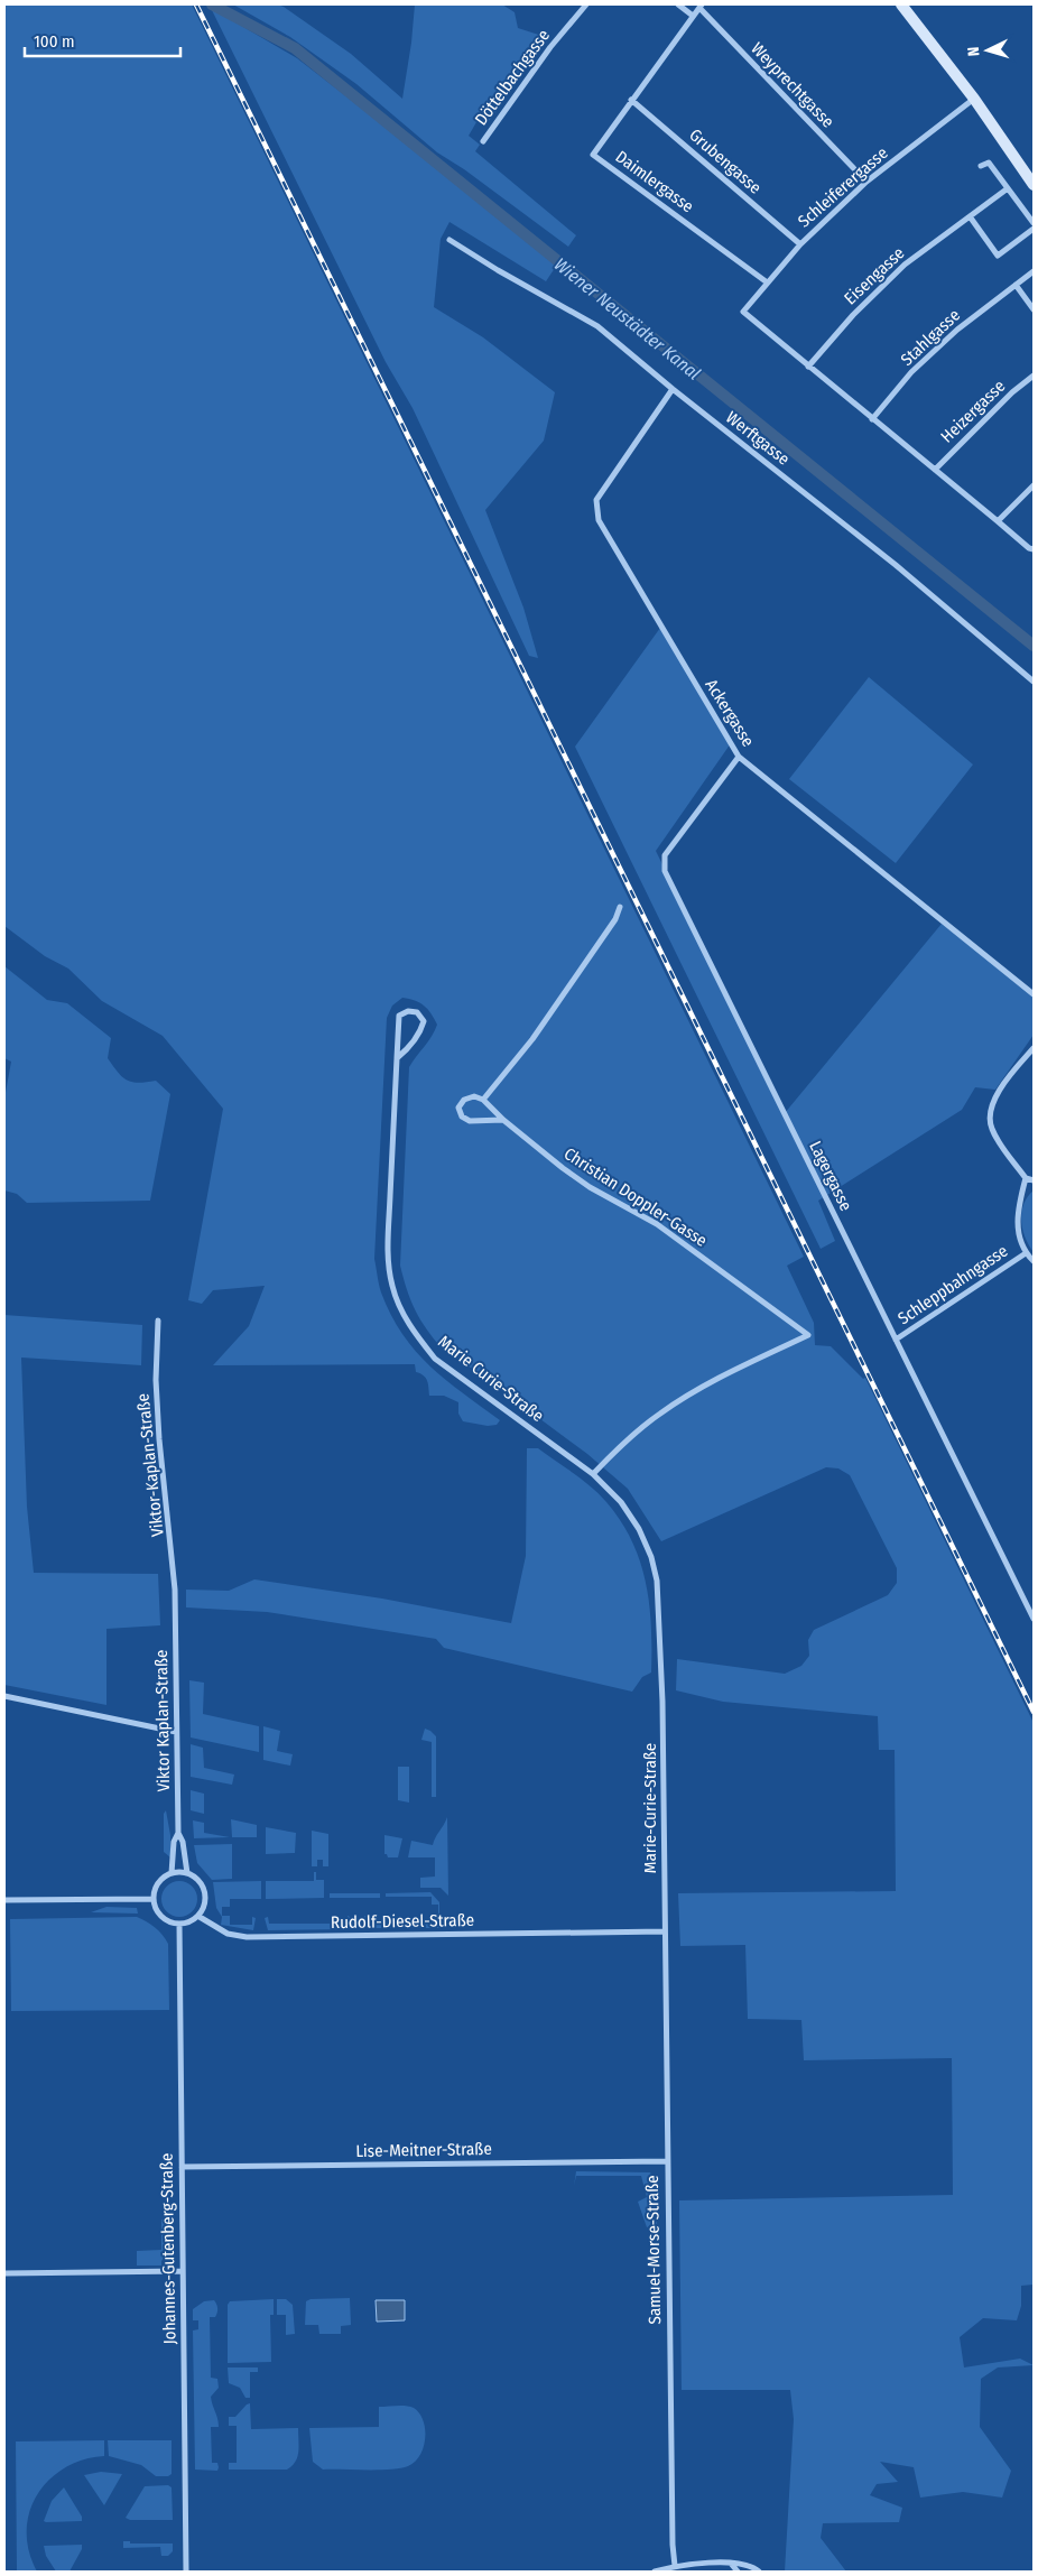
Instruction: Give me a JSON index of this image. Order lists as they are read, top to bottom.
{
  "streets": {
    "street": [
      "Döttelbachgasse",
      "Weyprechtgasse",
      "Grubengasse",
      "Daimlergasse",
      "Schleiferergasse",
      "Eisengasse",
      "Stahlgasse",
      "Heizergasse",
      "Werftgasse",
      "Ackergasse",
      "Lagergasse",
      "Christian Doppler-Gasse",
      "Schleppbahngasse",
      "Marie Curie-Straße",
      "Viktor-Kaplan-Straße",
      "Viktor Kaplan-Straße",
      "Marie-Curie-Straße",
      "Rudolf-Diesel-Straße",
      "Lise-Meitner-Straße",
      "Johannes-Gutenberg-Straße",
      "Samuel-Morse-Straße"
    ]
  },
  "crossings": [
    ["Weyprechtgasse", "Daimlergasse"],
    ["Weyprechtgasse", "Schleiferergasse"],
    ["Grubengasse", "Daimlergasse"],
    ["Grubengasse", "Schleiferergasse"],
    ["Daimlergasse", "Schleiferergasse"],
    ["Schleiferergasse", "Eisengasse"],
    ["Werftgasse", "Ackergasse"],
    ["Ackergasse", "Lagergasse"],
    ["Lagergasse", "Schleppbahngasse"],
    ["Christian Doppler-Gasse", "Marie Curie-Straße"],
    ["Marie Curie-Straße", "Marie-Curie-Straße"],
    ["Viktor-Kaplan-Straße", "Viktor Kaplan-Straße"],
    ["Viktor Kaplan-Straße", "Rudolf-Diesel-Straße"],
    ["Viktor Kaplan-Straße", "Johannes-Gutenberg-Straße"],
    ["Marie-Curie-Straße", "Rudolf-Diesel-Straße"],
    ["Marie-Curie-Straße", "Samuel-Morse-Straße"],
    ["Rudolf-Diesel-Straße", "Johannes-Gutenberg-Straße"],
    ["Rudolf-Diesel-Straße", "Samuel-Morse-Straße"],
    ["Lise-Meitner-Straße", "Johannes-Gutenberg-Straße"],
    ["Lise-Meitner-Straße", "Samuel-Morse-Straße"]
  ],
  "water": ["Wiener Neustädter Kanal"],
  "scale_bar": "100 m",
  "north": "left"
}
